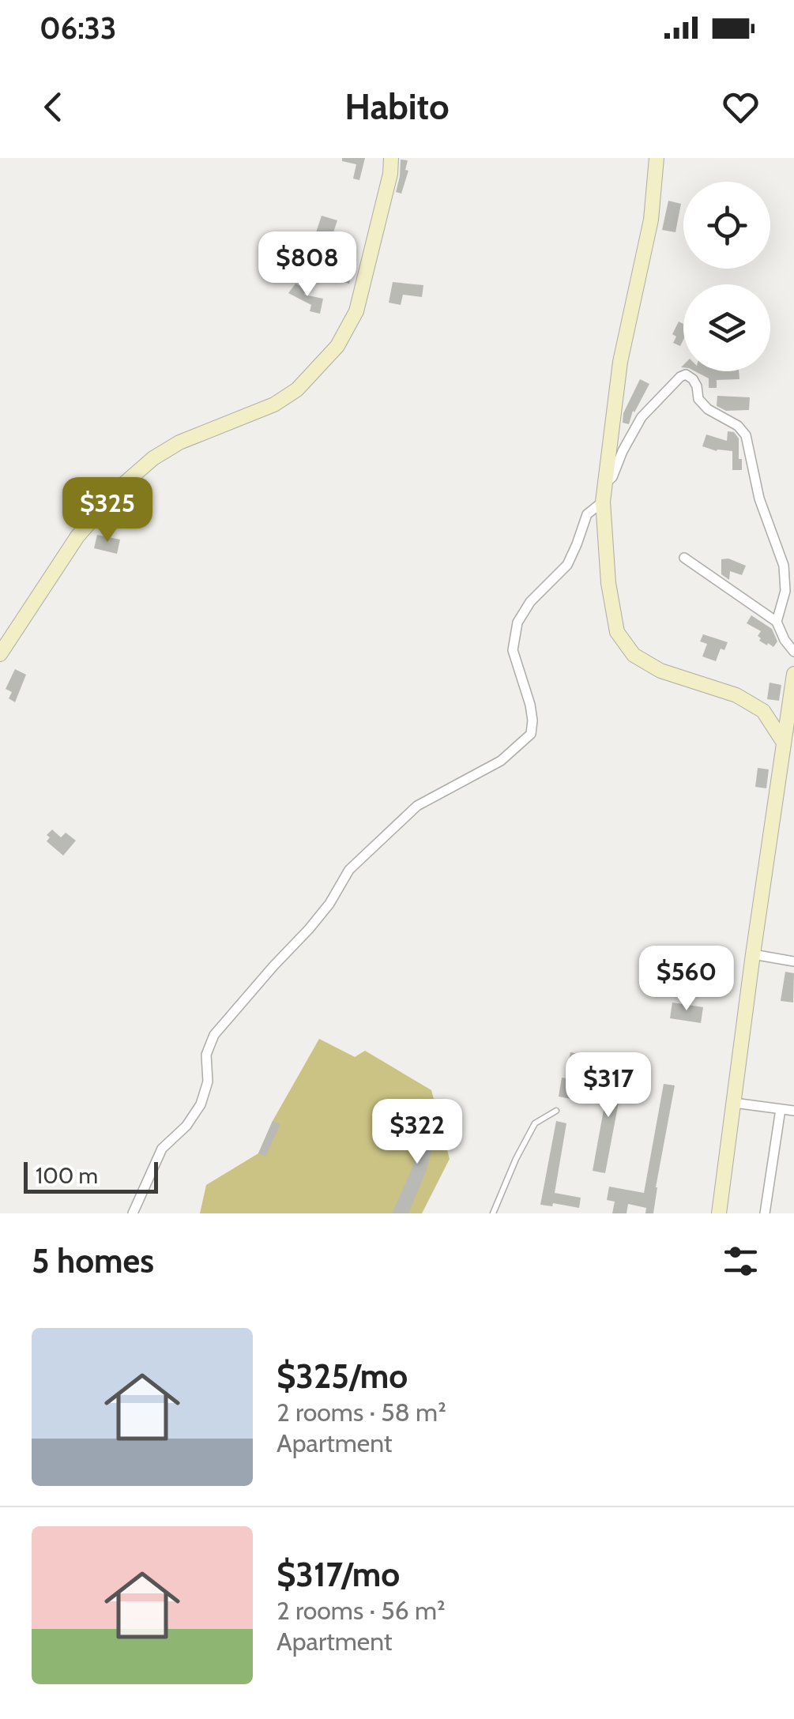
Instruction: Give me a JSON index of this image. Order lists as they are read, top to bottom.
{
  "scale_bar": "100 m",
  "page": {
    "status": "06:33",
    "header": "Habito",
    "price": [
      "$808",
      "$325",
      "$560",
      "$317",
      "$322"
    ],
    "scale": "100 m",
    "heading": "5 homes",
    "list": [
      {
        "name": "$325/mo",
        "note": "2 rooms · 58 m² · Apartment"
      },
      {
        "name": "$317/mo",
        "note": "2 rooms · 56 m² · Apartment"
      }
    ]
  }
}
